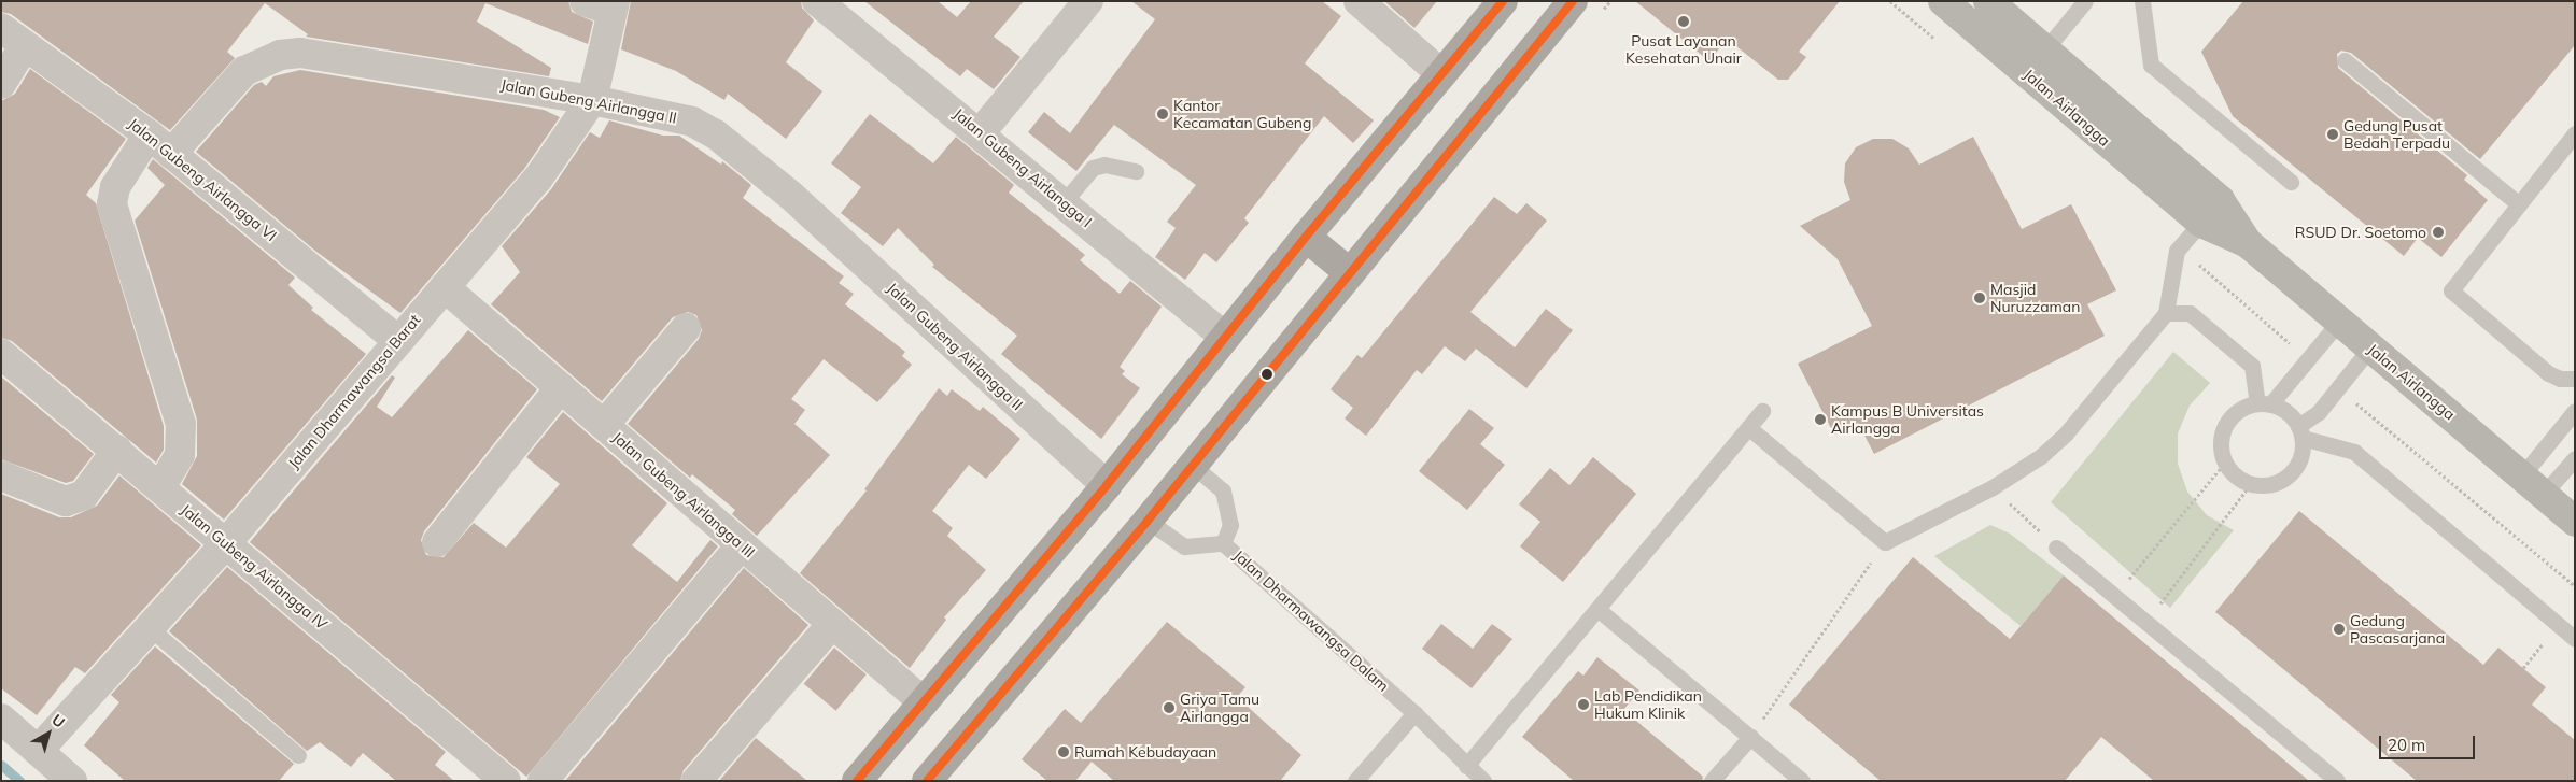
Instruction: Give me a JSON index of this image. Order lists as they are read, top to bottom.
{
  "streets": {
    "main road": ["Jalan Airlangga"],
    "street": [
      "Jalan Gubeng Airlangga II",
      "Jalan Gubeng Airlangga I",
      "Jalan Gubeng Airlangga VI",
      "Jalan Dharmawangsa Barat",
      "Jalan Gubeng Airlangga III",
      "Jalan Gubeng Airlangga IV"
    ],
    "lane": ["Jalan Dharmawangsa Dalam"]
  },
  "crossings": [
    ["Jalan Gubeng Airlangga II", "Jalan Gubeng Airlangga VI"],
    ["Jalan Gubeng Airlangga II", "Jalan Dharmawangsa Barat"],
    ["Jalan Gubeng Airlangga VI", "Jalan Dharmawangsa Barat"],
    ["Jalan Dharmawangsa Barat", "Jalan Gubeng Airlangga III"],
    ["Jalan Dharmawangsa Barat", "Jalan Gubeng Airlangga IV"]
  ],
  "places": [
    "Pusat Layanan Kesehatan Unair",
    "Kantor Kecamatan Gubeng",
    "Gedung Pusat Bedah Terpadu",
    "RSUD Dr. Soetomo",
    "Masjid Nuruzzaman",
    "Kampus B Universitas Airlangga",
    "Gedung Pascasarjana",
    "Lab Pendidikan Hukum Klinik",
    "Griya Tamu Airlangga",
    "Rumah Kebudayaan"
  ],
  "scale_bar": "20 m",
  "north": "top right"
}
